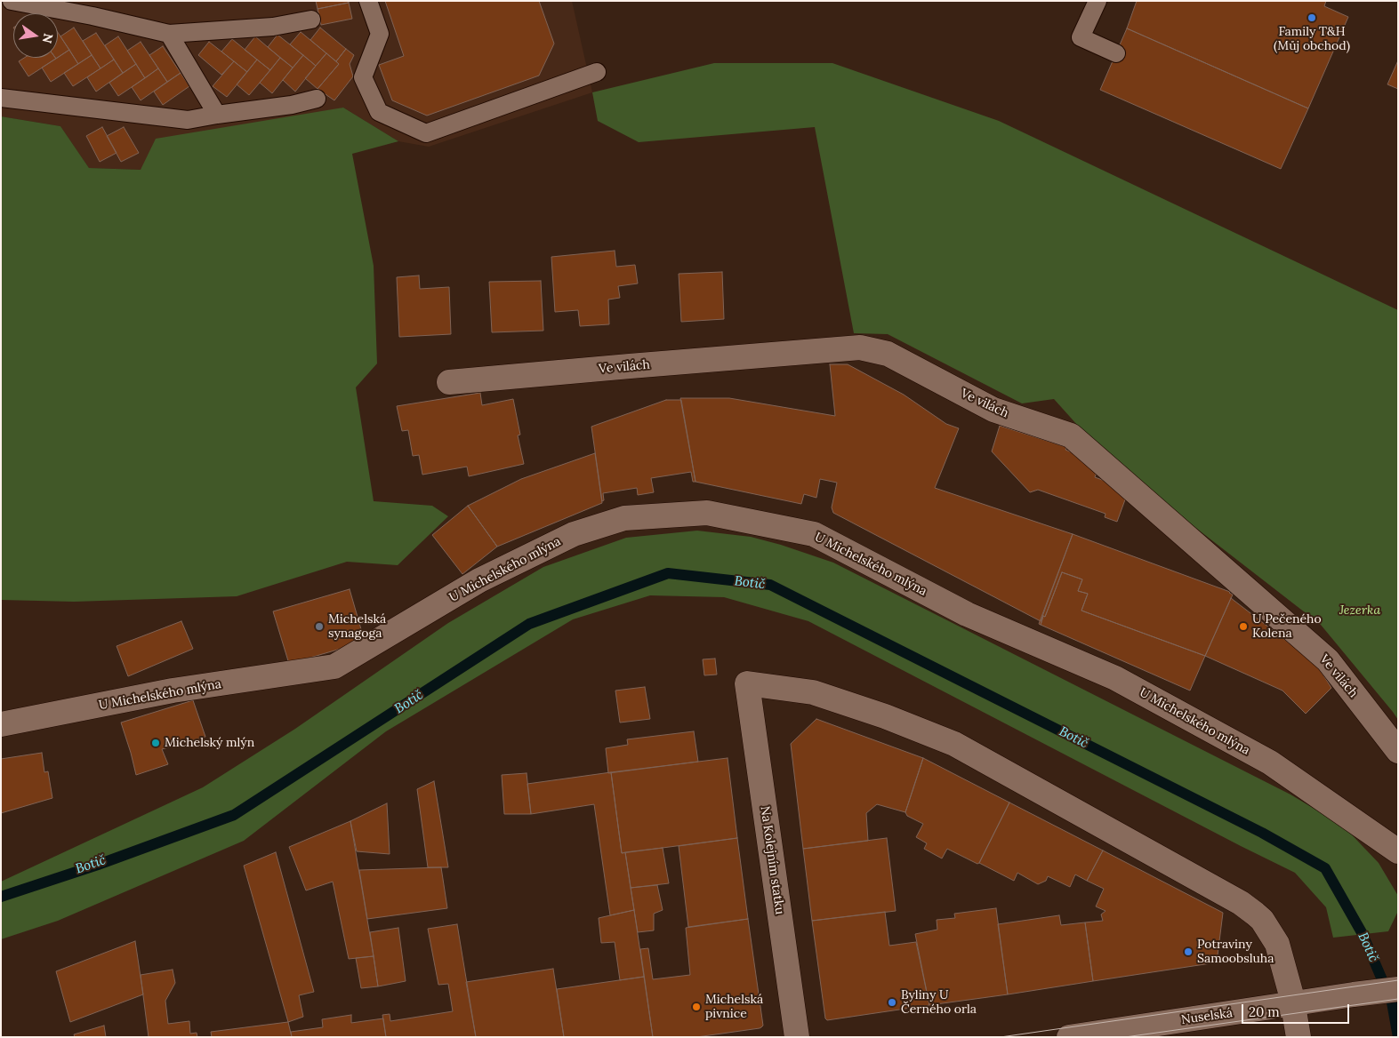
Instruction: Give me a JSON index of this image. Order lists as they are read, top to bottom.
{
  "streets": {
    "street": [
      "Ve vilách",
      "U Michelského mlýna",
      "Na Kolejním statku",
      "Nuselská"
    ]
  },
  "crossings": [
    ["Na Kolejním statku", "Nuselská"]
  ],
  "water": ["Botič"],
  "parks": ["Jezerka"],
  "places": [
    "Family T&H (Můj obchod)",
    "Michelská synagoga",
    "U Pečeného Kolena",
    "Michelský mlýn",
    "Potraviny Samoobsluha",
    "Byliny U Černého orla",
    "Michelská pivnice"
  ],
  "scale_bar": "20 m",
  "north": "right"
}
